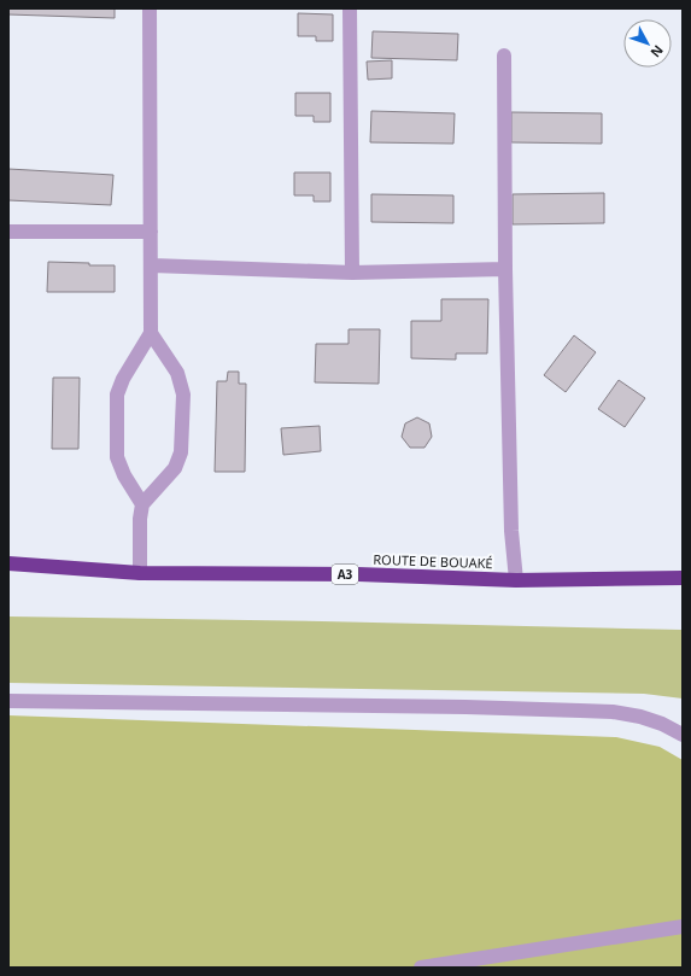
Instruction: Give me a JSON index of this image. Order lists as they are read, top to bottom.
{
  "streets": {
    "highway": ["ROUTE DE BOUAKÉ", "A3"]
  },
  "north": "bottom right"
}
